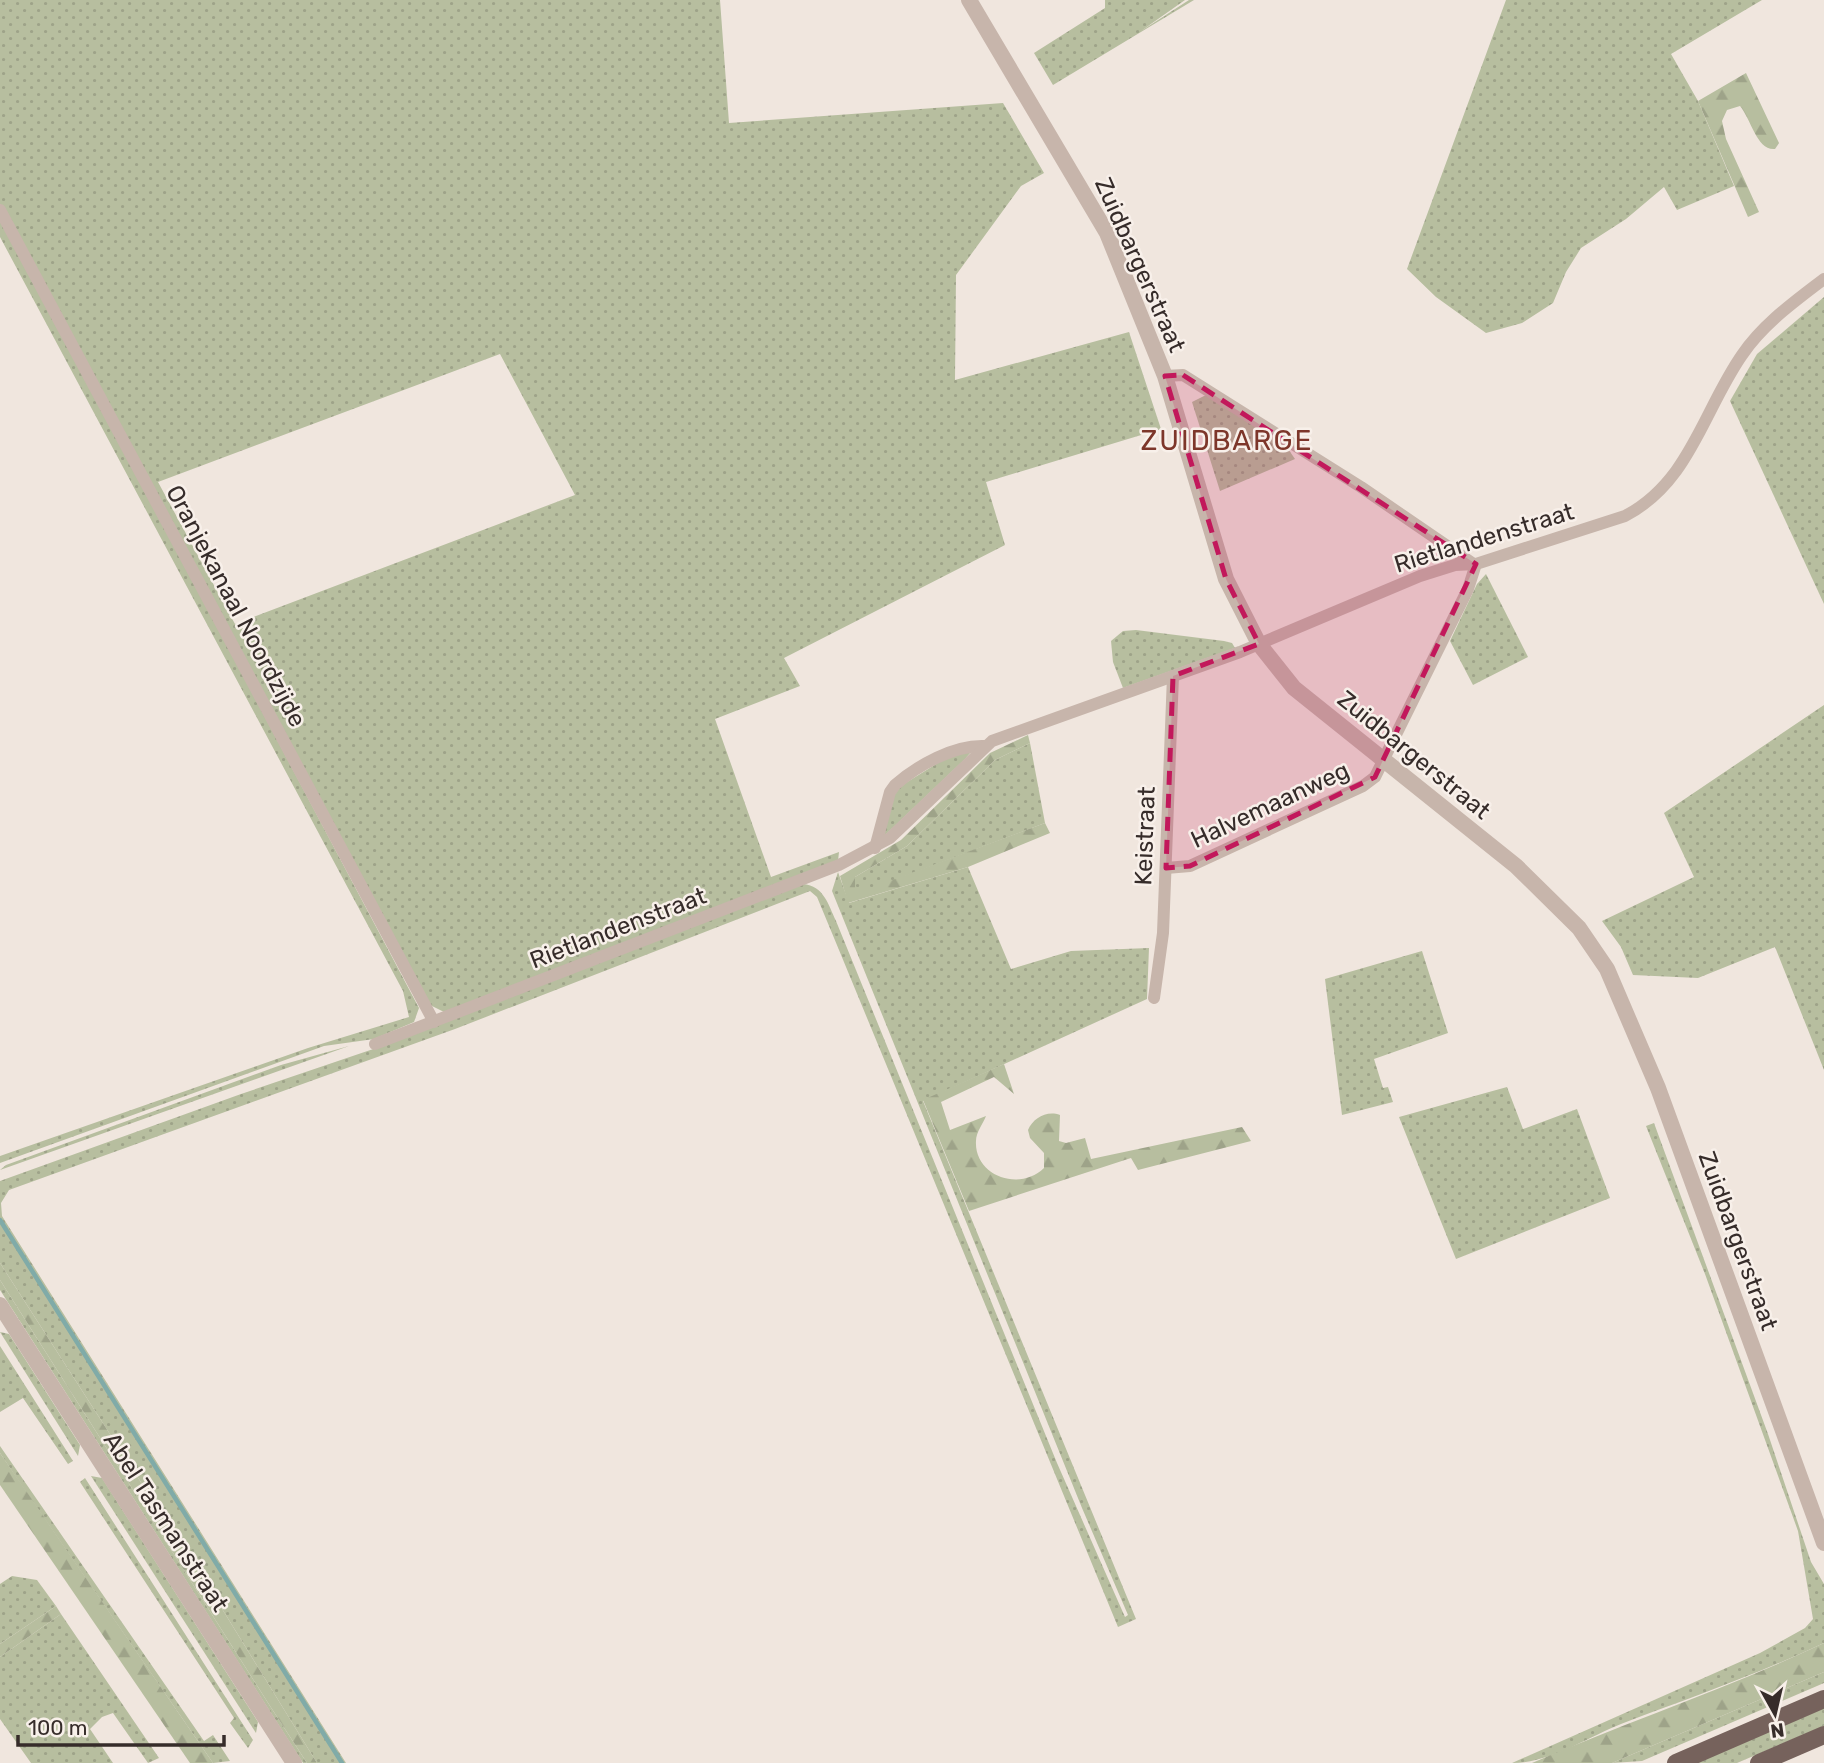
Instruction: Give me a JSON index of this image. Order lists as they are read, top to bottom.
{
  "streets": {
    "street": [
      "Zuidbargerstraat",
      "Rietlandenstraat",
      "Oranjekanaal Noordzijde",
      "Halvemaanweg",
      "Keistraat",
      "Abel Tasmanstraat"
    ]
  },
  "crossings": [
    ["Zuidbargerstraat", "Rietlandenstraat"],
    ["Zuidbargerstraat", "Halvemaanweg"],
    ["Rietlandenstraat", "Oranjekanaal Noordzijde"],
    ["Rietlandenstraat", "Halvemaanweg"],
    ["Rietlandenstraat", "Keistraat"],
    ["Halvemaanweg", "Keistraat"]
  ],
  "districts": ["ZUIDBARGE"],
  "scale_bar": "100 m",
  "north": "bottom"
}
